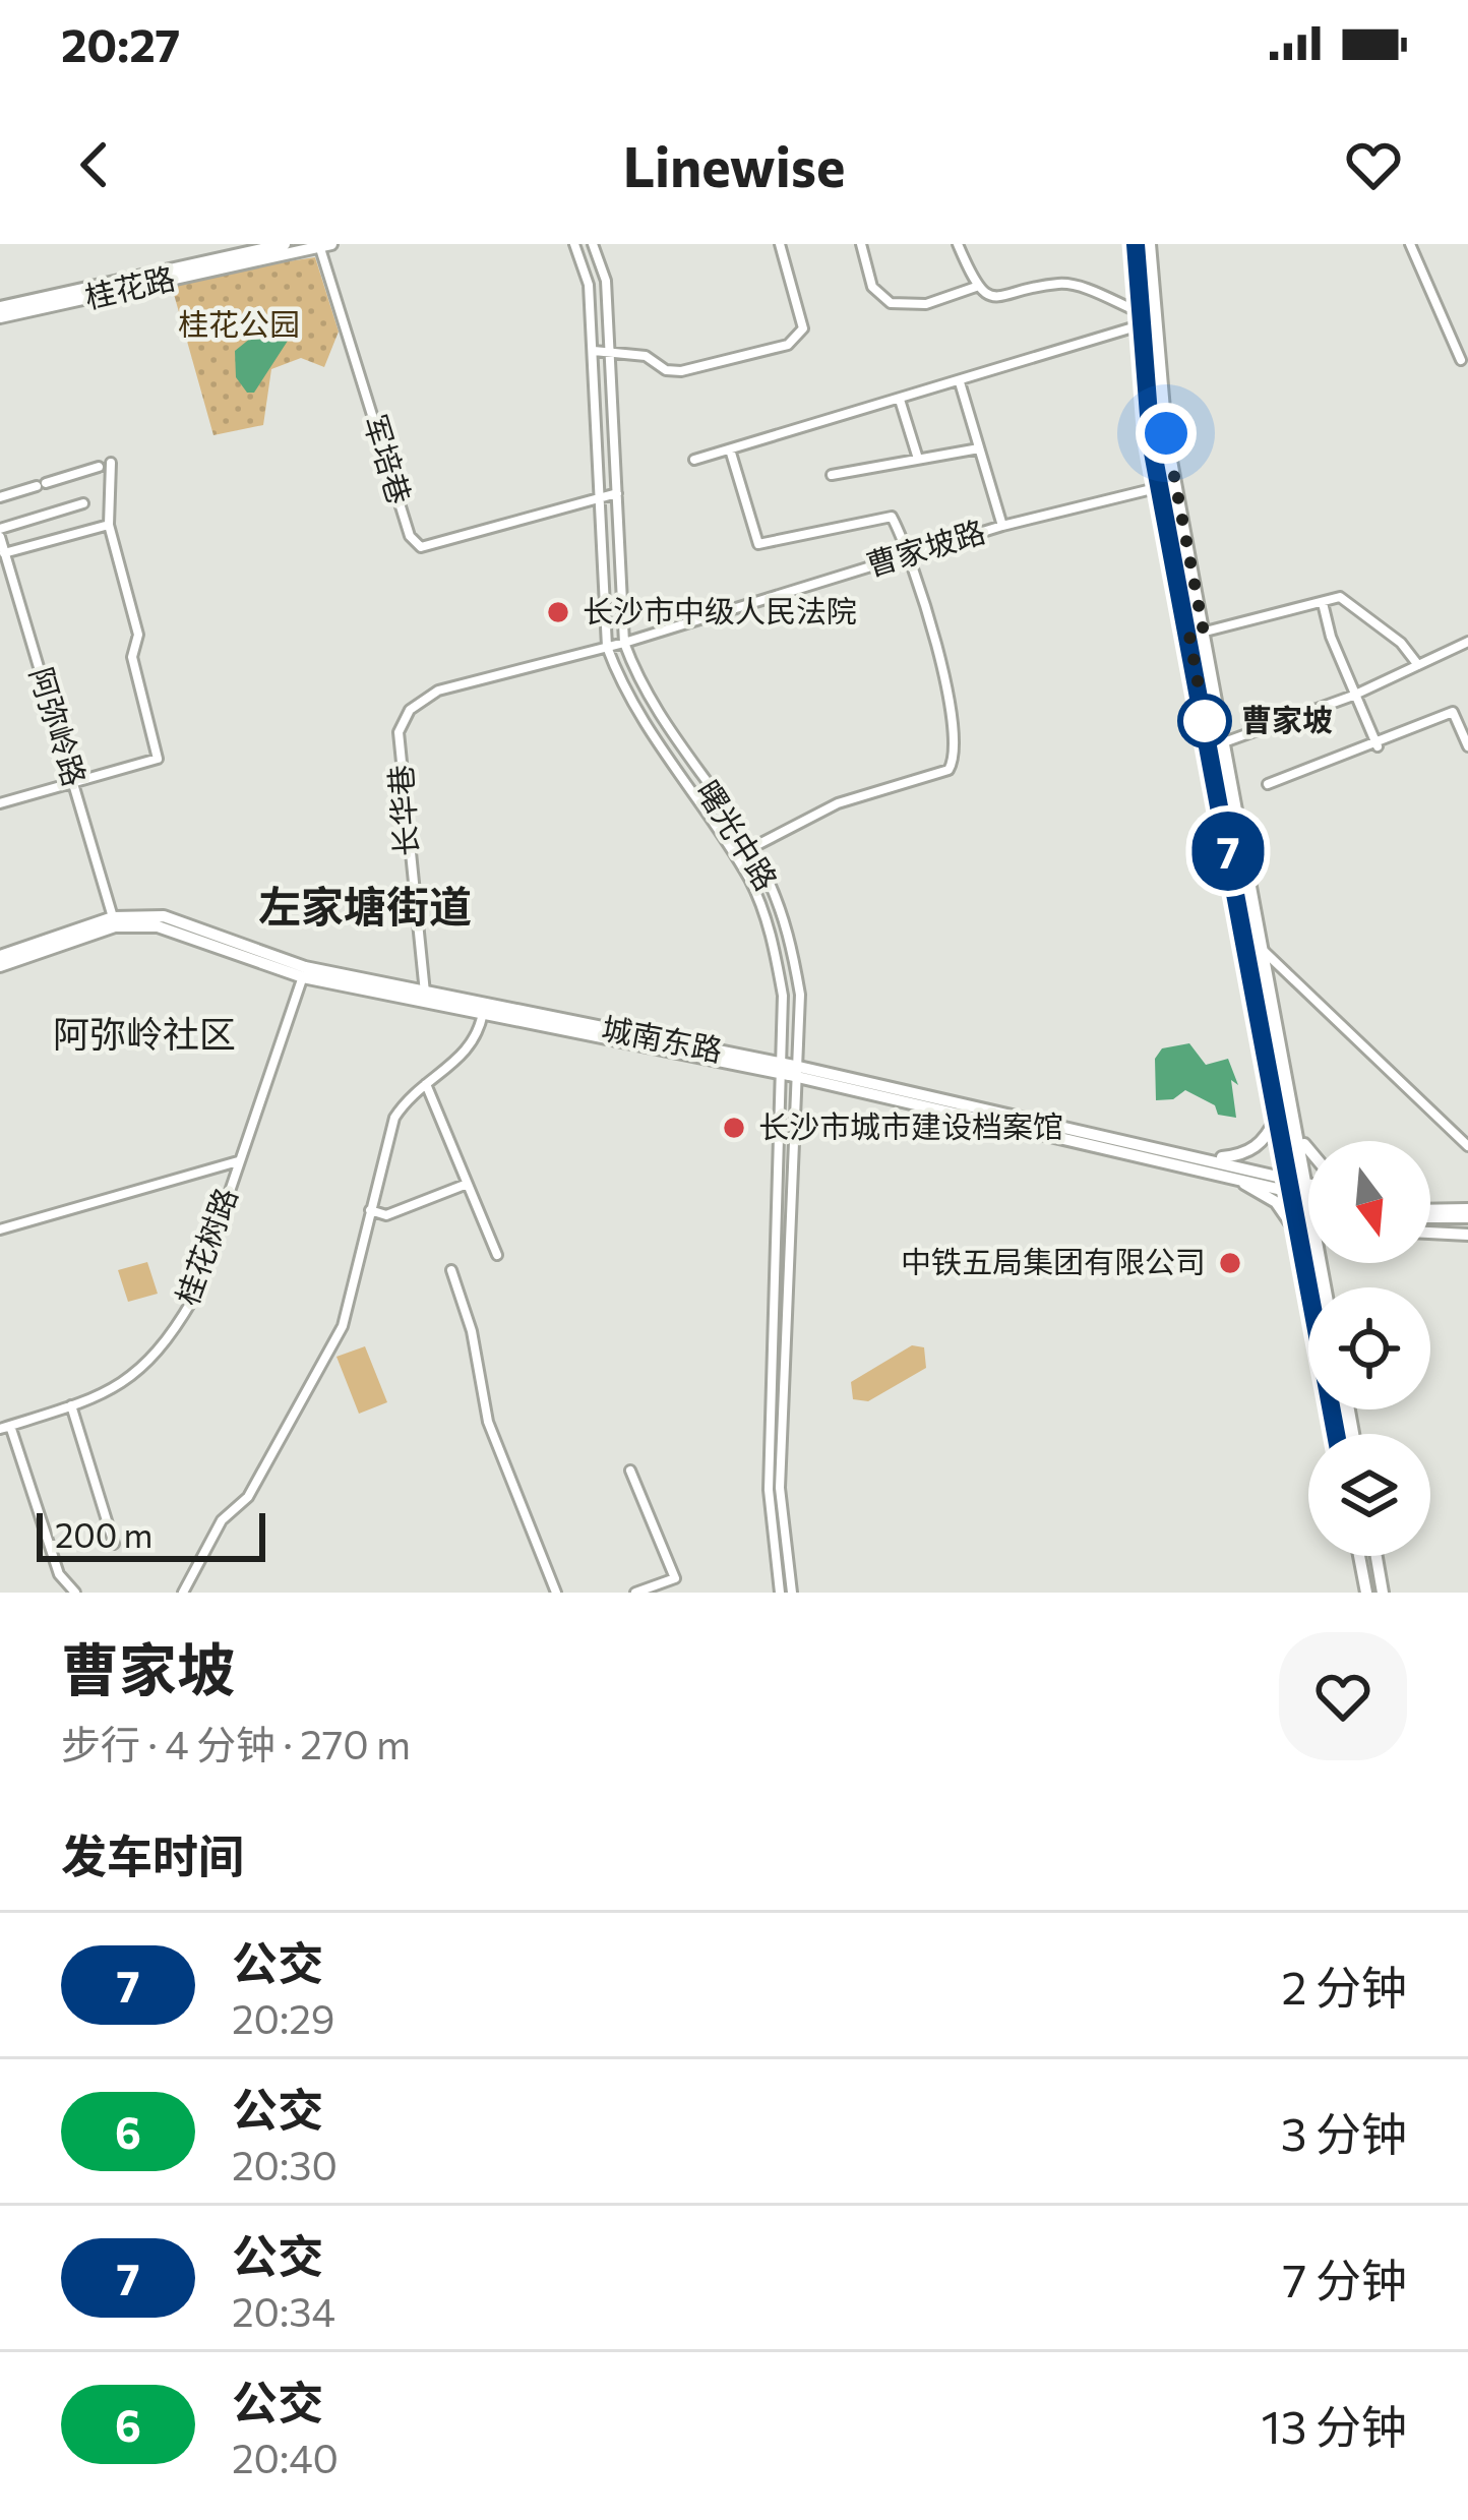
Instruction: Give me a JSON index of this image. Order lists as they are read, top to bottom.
{
  "streets": {
    "main road": ["桂花路", "城南东路"],
    "street": [
      "军培巷",
      "曹家坡路",
      "阿弥岭路",
      "长华巷",
      "曙光中路",
      "桂花树路"
    ]
  },
  "crossings": [
    ["桂花路", "军培巷"],
    ["军培巷", "曙光中路"],
    ["曹家坡路", "长华巷"],
    ["曹家坡路", "曙光中路"],
    ["阿弥岭路", "城南东路"],
    ["长华巷", "曙光中路"],
    ["长华巷", "城南东路"],
    ["曙光中路", "城南东路"],
    ["城南东路", "桂花树路"]
  ],
  "districts": ["左家塘街道", "阿弥岭社区"],
  "parks": ["桂花公园"],
  "places": [
    "长沙市中级人民法院",
    "曹家坡",
    "长沙市城市建设档案馆",
    "中铁五局集团有限公司"
  ],
  "lines": ["bus line 7"],
  "scale_bar": "200 m",
  "north": "bottom",
  "page": {
    "status": "20:27",
    "header": "Linewise",
    "on_map": "7",
    "scale": "200 m",
    "heading": [
      ["曹家坡", "步行 · 4 分钟 · 270 m"],
      "发车时间"
    ],
    "list": [
      {
        "mark": "7",
        "name": "公交",
        "note": "20:29",
        "value": "2 分钟"
      },
      {
        "mark": "6",
        "name": "公交",
        "note": "20:30",
        "value": "3 分钟"
      },
      {
        "mark": "7",
        "name": "公交",
        "note": "20:34",
        "value": "7 分钟"
      },
      {
        "mark": "6",
        "name": "公交",
        "note": "20:40",
        "value": "13 分钟"
      }
    ]
  }
}
